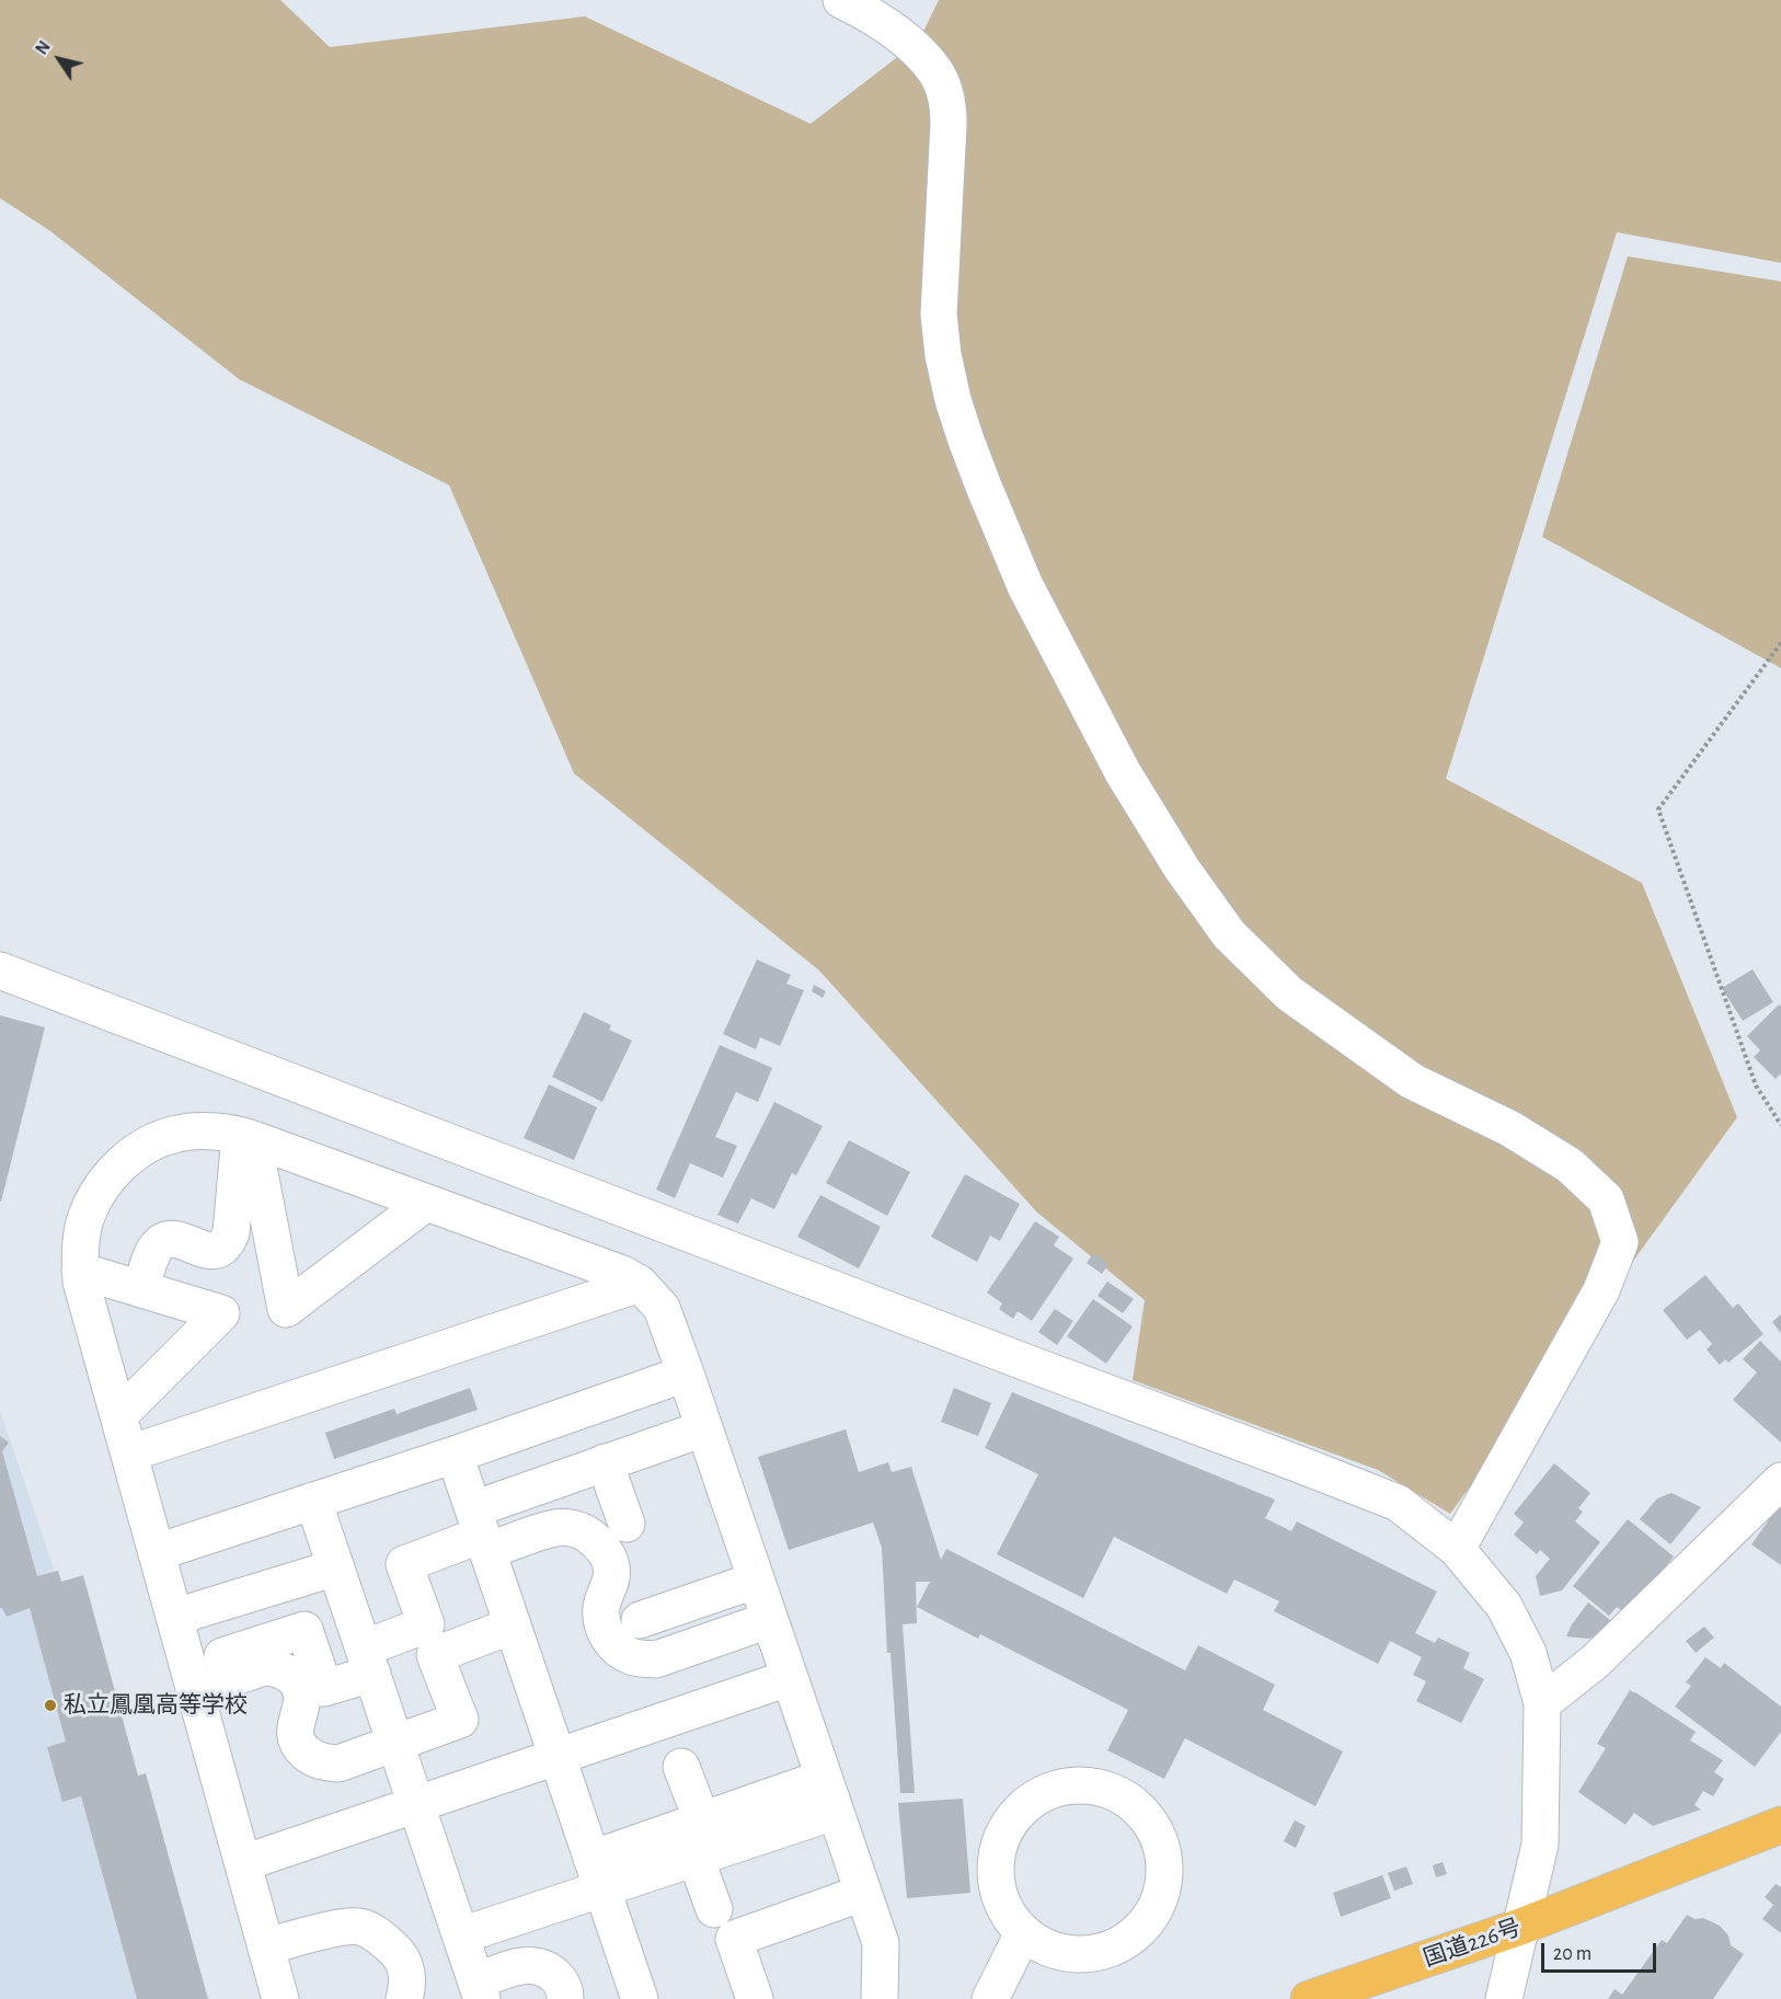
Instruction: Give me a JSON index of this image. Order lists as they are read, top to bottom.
{
  "streets": {
    "highway": ["国道226号"]
  },
  "places": ["私立鳳凰高等学校"],
  "scale_bar": "20 m",
  "north": "top left"
}
